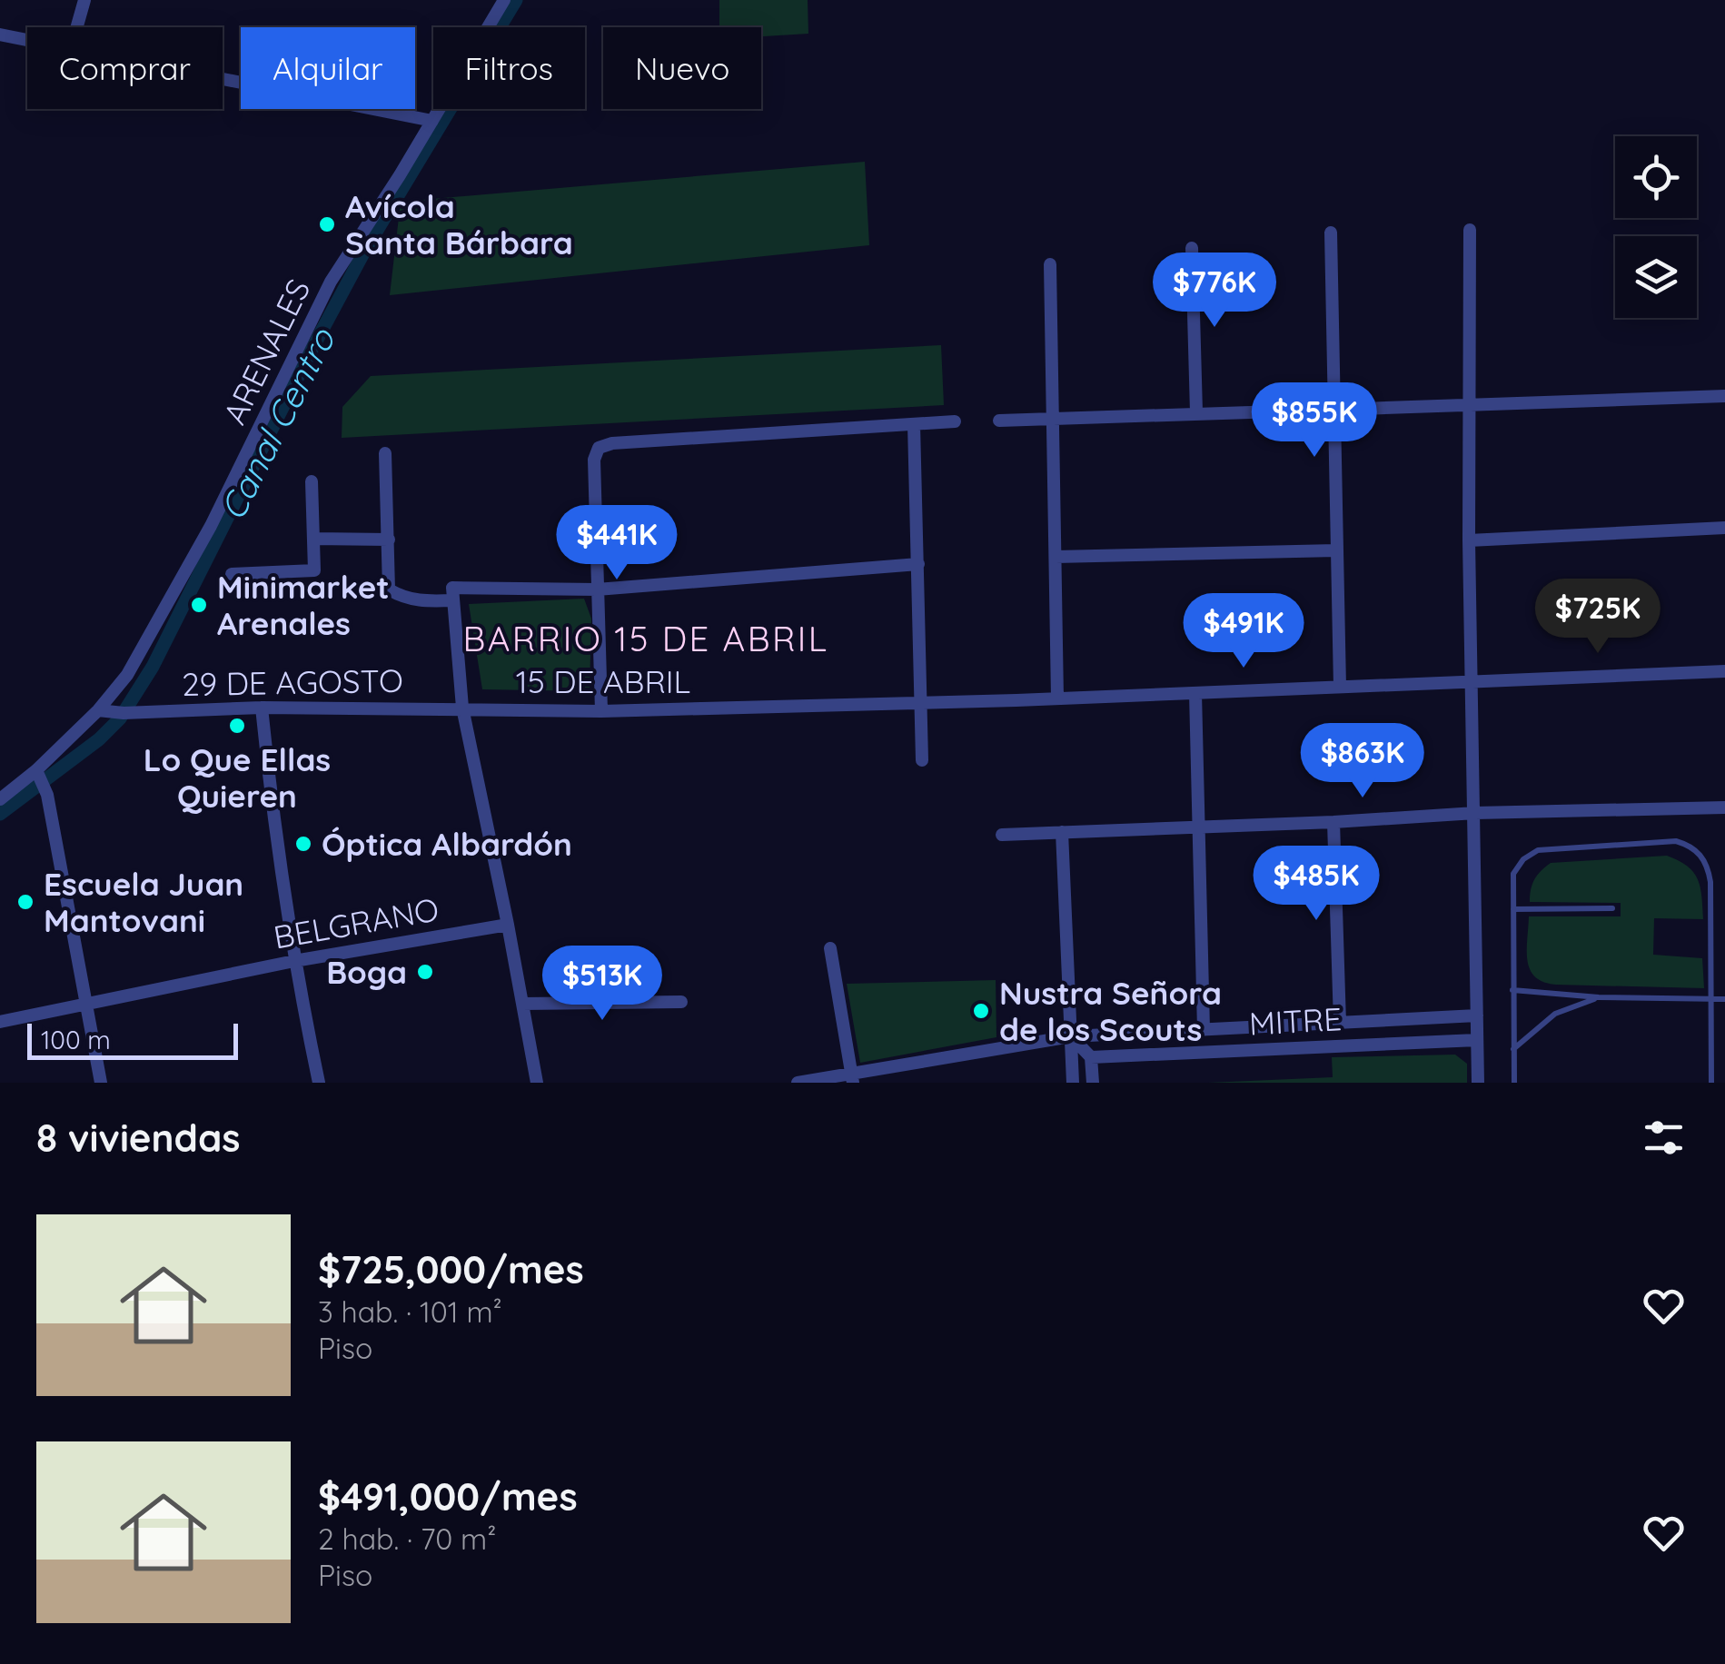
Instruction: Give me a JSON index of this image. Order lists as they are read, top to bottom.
{
  "streets": {
    "street": [
      "ARENALES",
      "15 DE ABRIL",
      "29 DE AGOSTO",
      "BELGRANO",
      "MITRE"
    ]
  },
  "crossings": [
    ["ARENALES", "29 DE AGOSTO"],
    ["15 DE ABRIL", "29 DE AGOSTO"]
  ],
  "districts": ["BARRIO 15 DE ABRIL"],
  "water": ["Canal Centro"],
  "places": [
    "Avícola Santa Bárbara",
    "Minimarket Arenales",
    "Lo Que Ellas Quieren",
    "Óptica Albardón",
    "Escuela Juan Mantovani",
    "Boga",
    "Nustra Señora de los Scouts"
  ],
  "scale_bar": "100 m",
  "page": {
    "chip": [
      "Comprar",
      "Alquilar",
      "Filtros",
      "Nuevo"
    ],
    "price": [
      "$776K",
      "$855K",
      "$441K",
      "$725K",
      "$491K",
      "$863K",
      "$485K",
      "$513K"
    ],
    "scale": "100 m",
    "heading": "8 viviendas",
    "list": [
      {
        "name": "$725,000/mes",
        "note": "3 hab. · 101 m² · Piso"
      },
      {
        "name": "$491,000/mes",
        "note": "2 hab. · 70 m² · Piso"
      }
    ]
  }
}
